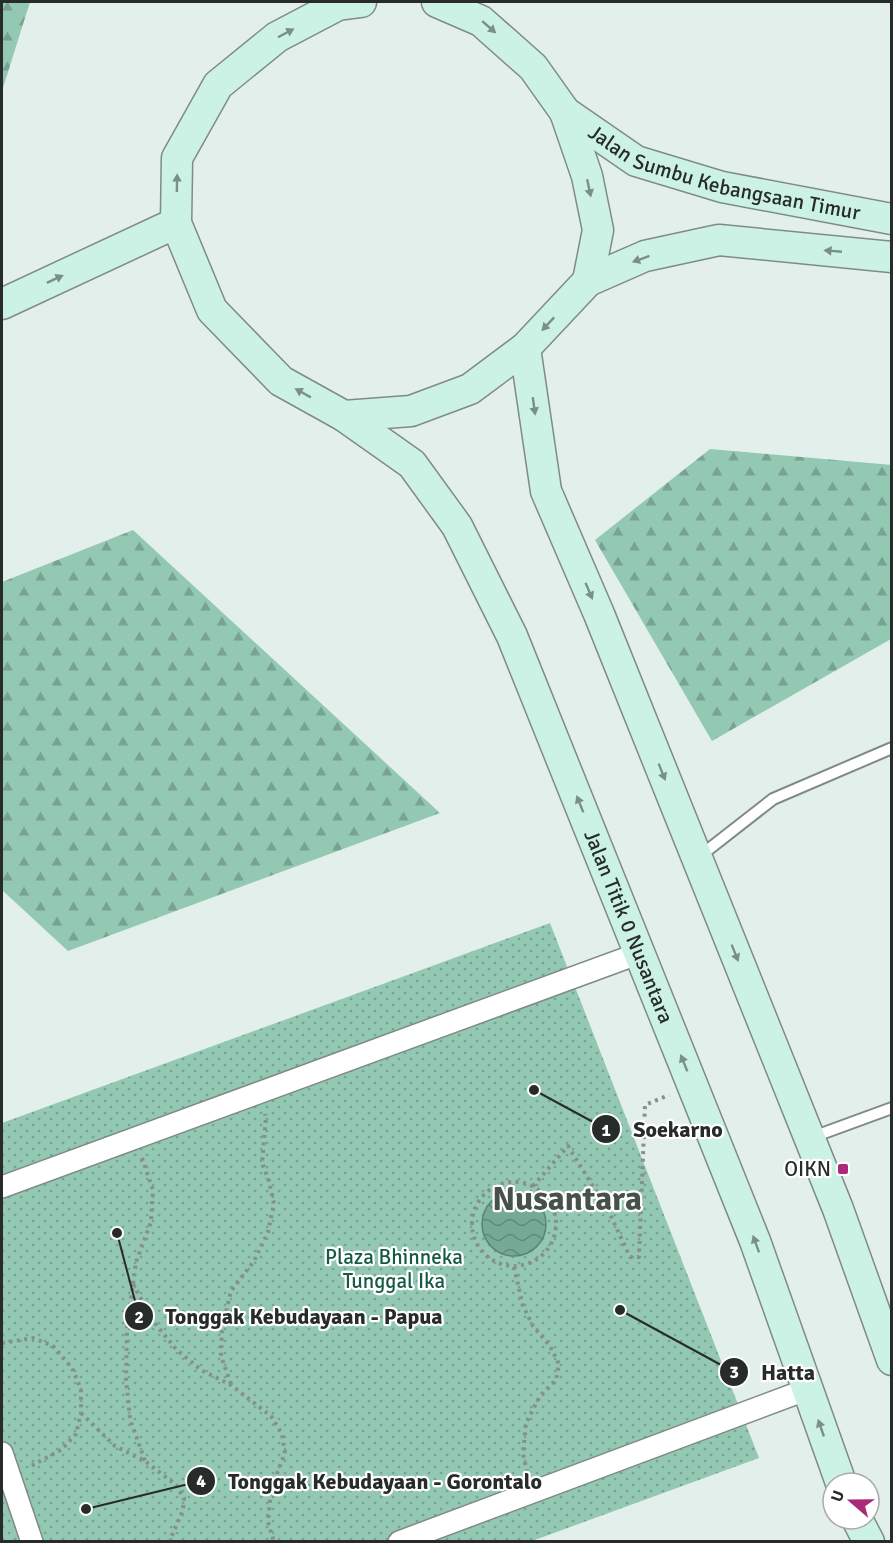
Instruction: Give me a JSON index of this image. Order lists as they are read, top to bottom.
{
  "streets": {
    "street": ["Jalan Sumbu Kebangsaan Timur", "Jalan Titik 0 Nusantara"]
  },
  "crossings": [
    ["Jalan Sumbu Kebangsaan Timur", "Jalan Titik 0 Nusantara"]
  ],
  "districts": ["Nusantara"],
  "parks": ["Plaza Bhinneka Tunggal Ika"],
  "places": {
    "other": [
      "Soekarno",
      "Tonggak Kebudayaan - Papua",
      "Hatta",
      "Tonggak Kebudayaan - Gorontalo"
    ],
    "transit": ["OIKN"]
  },
  "north": "left"
}
